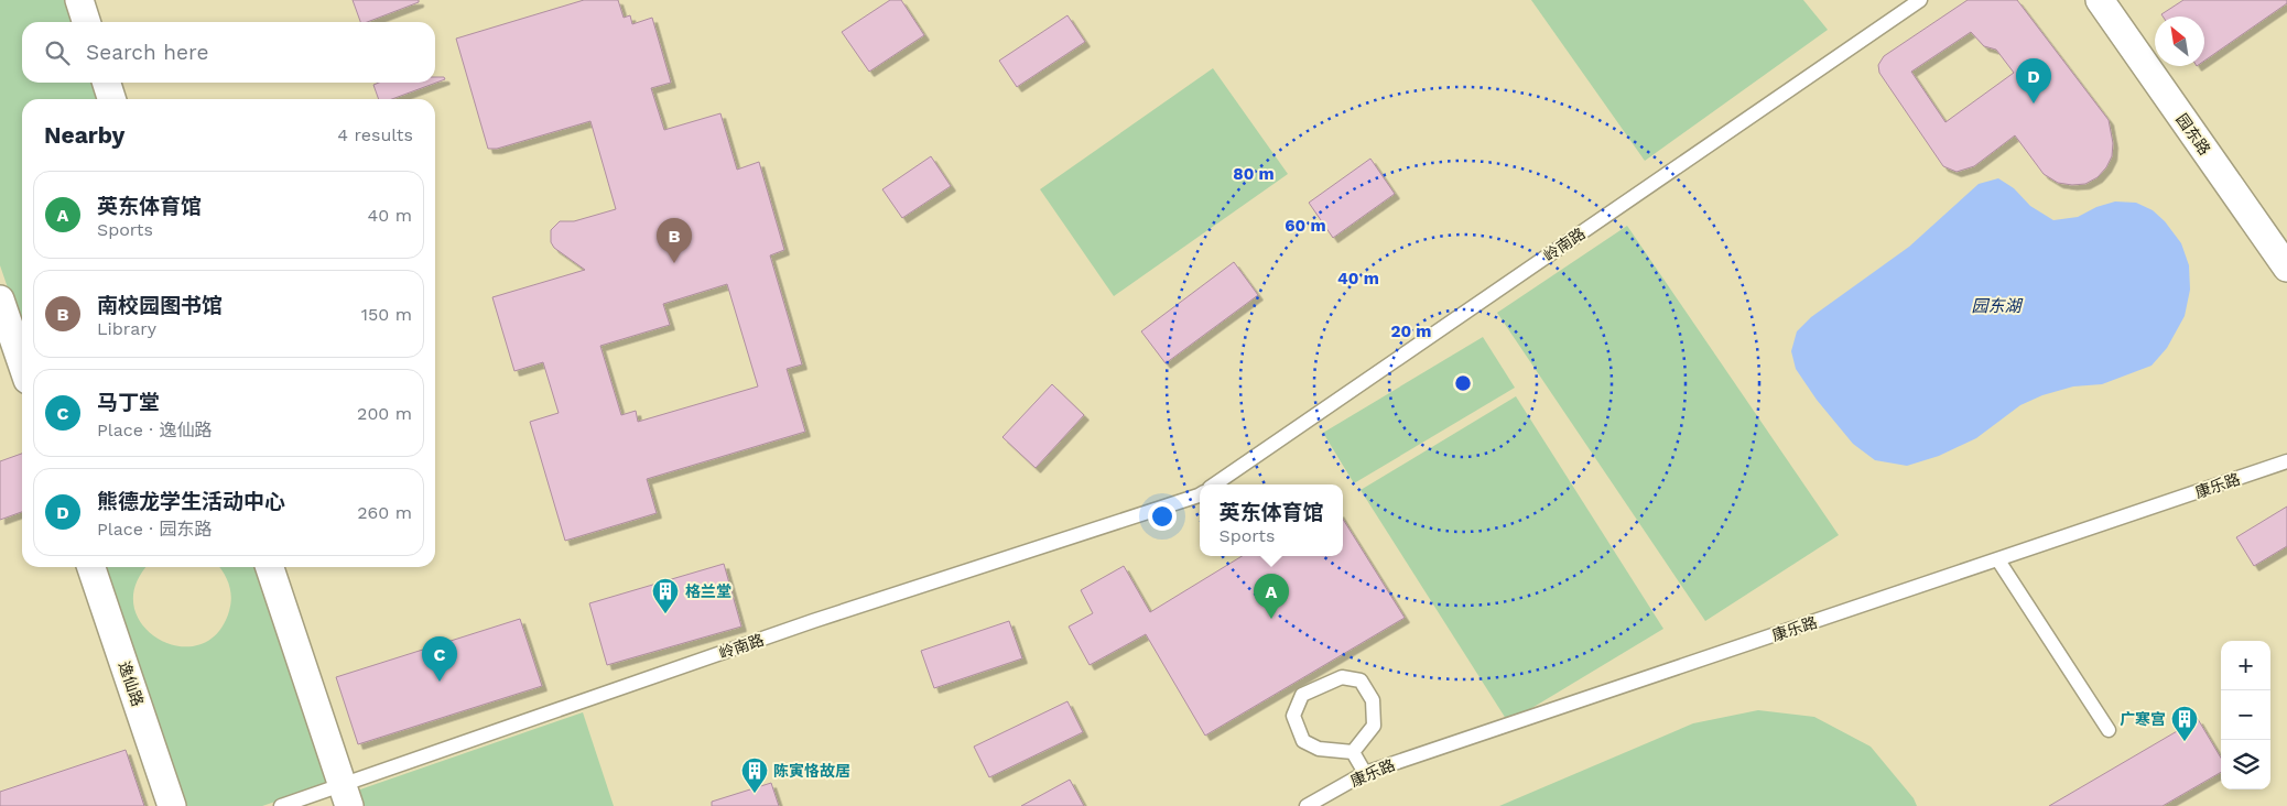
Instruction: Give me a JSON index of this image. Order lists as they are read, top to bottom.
{
  "streets": {
    "street": ["园东路", "逸仙路"],
    "lane": ["岭南路", "康乐路"]
  },
  "water": ["园东湖"],
  "places": {
    "building": ["格兰堂", "广寒宫", "陈寅恪故居"]
  },
  "north": "top left",
  "page": {
    "search": "Search here",
    "pins": [
      "D",
      "B",
      "A",
      "C"
    ],
    "heading": ["Nearby", "4 results"],
    "list": [
      {
        "mark": "A",
        "name": "英东体育馆",
        "note": "Sports",
        "value": "40 m"
      },
      {
        "mark": "B",
        "name": "南校园图书馆",
        "note": "Library",
        "value": "150 m"
      },
      {
        "mark": "C",
        "name": "马丁堂",
        "note": "Place · 逸仙路",
        "value": "200 m"
      },
      {
        "mark": "D",
        "name": "熊德龙学生活动中心",
        "note": "Place · 园东路",
        "value": "260 m"
      }
    ],
    "popup": ["英东体育馆", "Sports"],
    "map_buttons": ["+", "−"]
  },
  "rings": [
    "80 m",
    "60 m",
    "40 m",
    "20 m"
  ]
}
